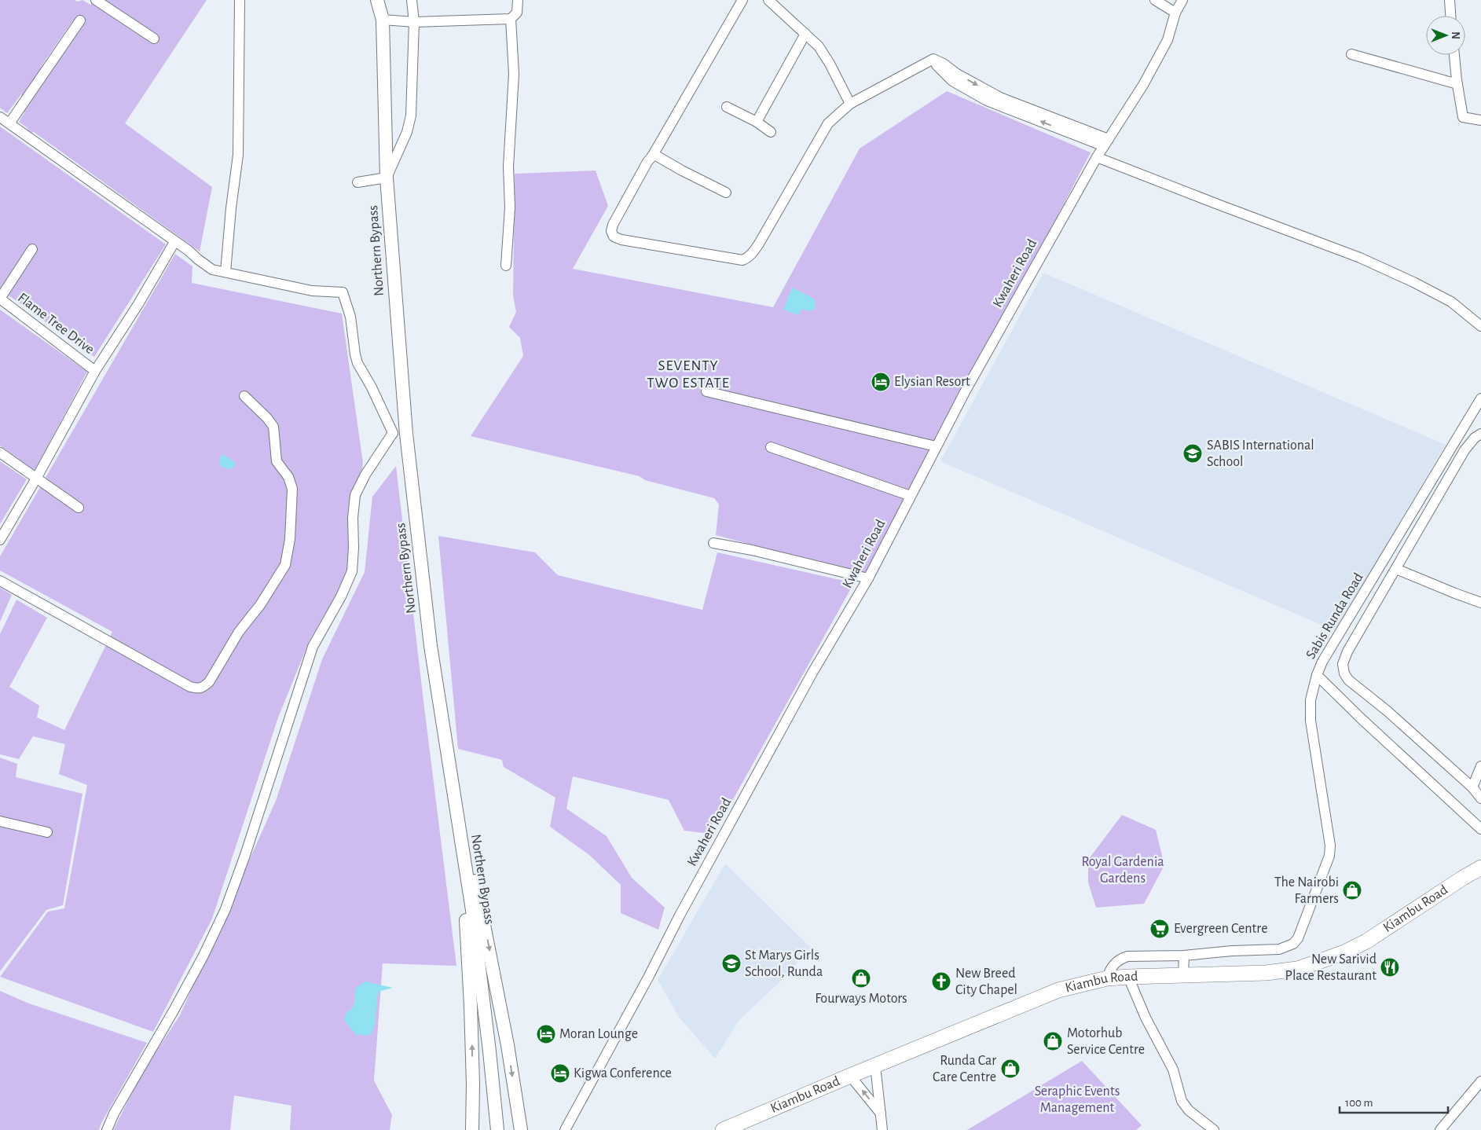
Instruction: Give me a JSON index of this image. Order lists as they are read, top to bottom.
{
  "streets": {
    "highway": ["Kiambu Road"],
    "main road": ["Northern Bypass"],
    "street": ["Kwaheri Road", "Flame Tree Drive", "Sabis Runda Road"]
  },
  "districts": ["SEVENTY TWO ESTATE"],
  "parks": ["Royal Gardenia Gardens", "Seraphic Events Management"],
  "places": {
    "hotel": ["Elysian Resort", "Moran Lounge", "Kigwa Conference"],
    "school or university": ["SABIS International School", "St Marys Girls School, Runda"],
    "shop": [
      "The Nairobi Farmers",
      "Fourways Motors",
      "Motorhub Service Centre",
      "Runda Car Care Centre"
    ],
    "supermarket": ["Evergreen Centre"],
    "restaurant": ["New Sarivid Place Restaurant"],
    "church": ["New Breed City Chapel"]
  },
  "scale_bar": "100 m",
  "north": "right"
}
